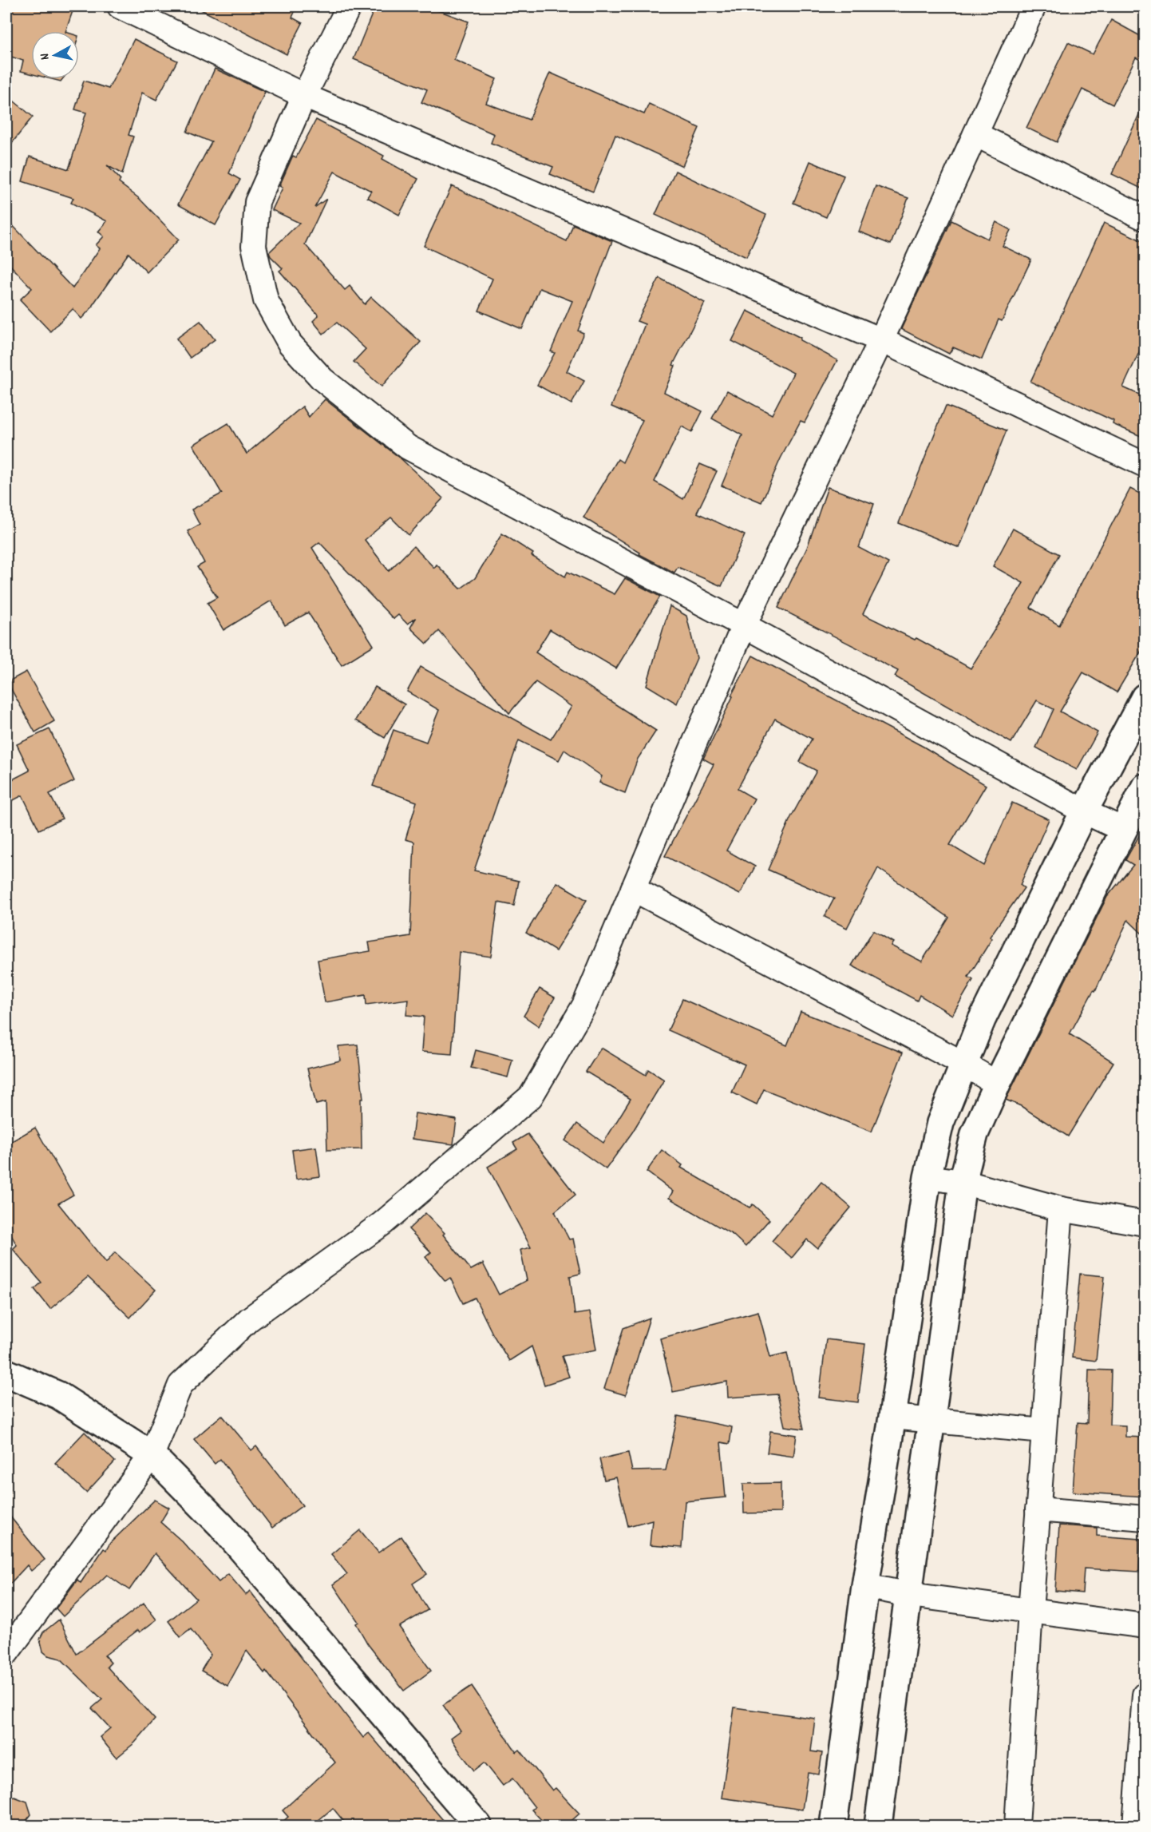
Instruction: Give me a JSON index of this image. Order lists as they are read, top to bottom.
{
  "north": "left"
}
